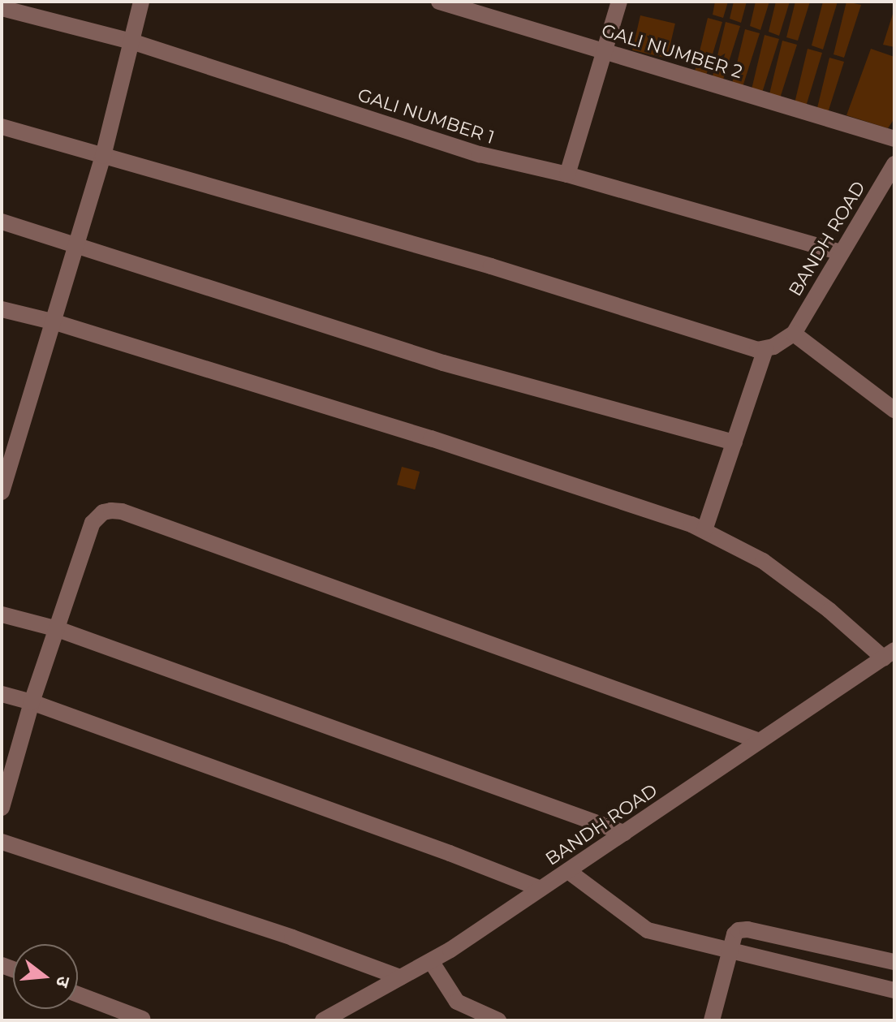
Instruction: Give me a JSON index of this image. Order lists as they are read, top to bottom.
{
  "streets": {
    "street": ["GALI NUMBER 2", "GALI NUMBER 1", "BANDH ROAD"]
  },
  "crossings": [
    ["GALI NUMBER 1", "BANDH ROAD"]
  ],
  "north": "right"
}
